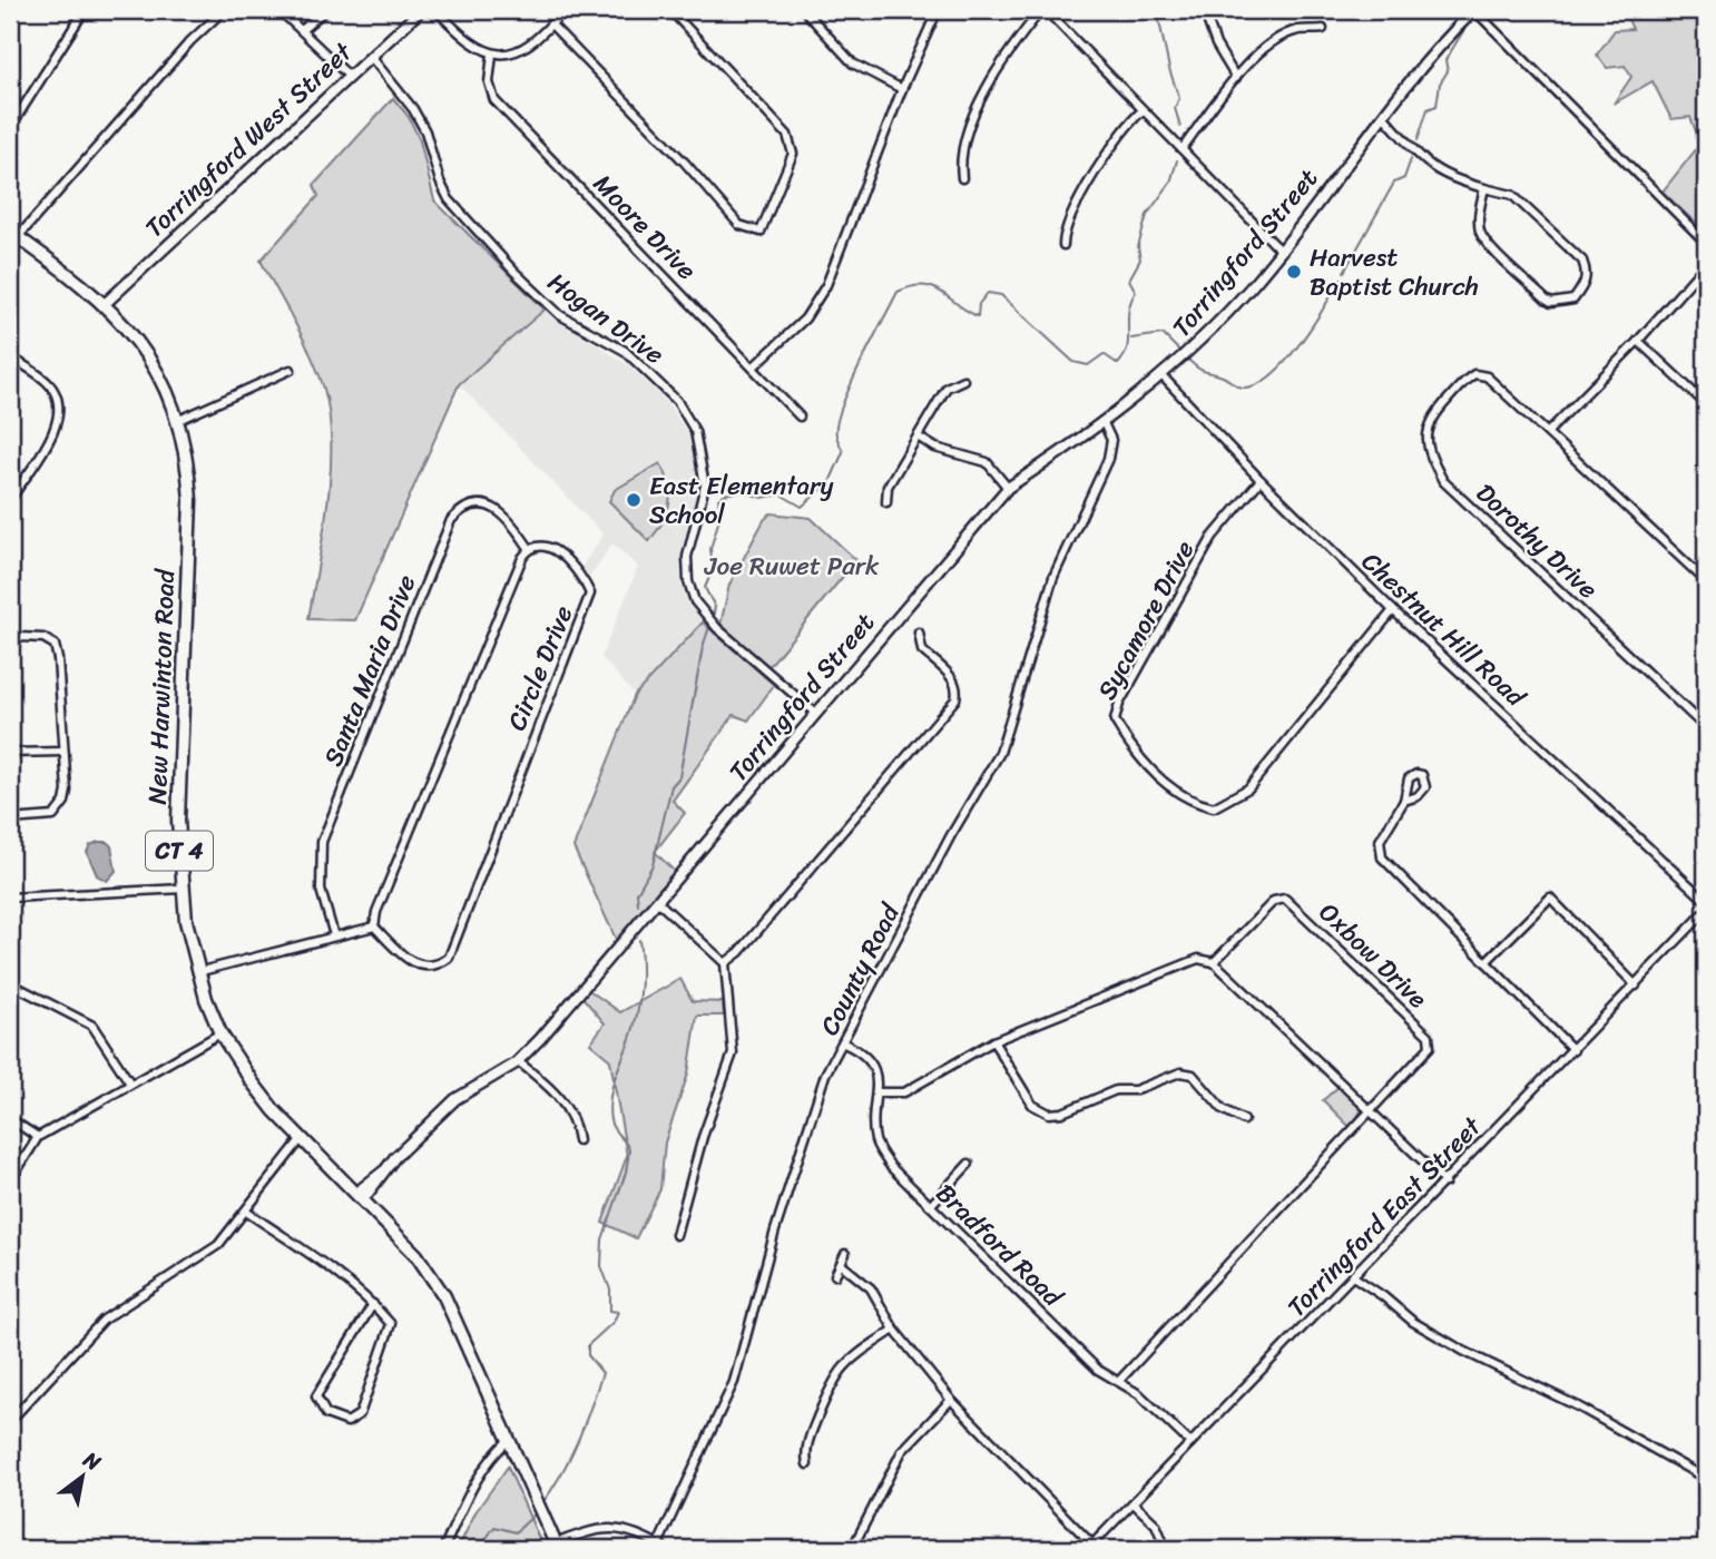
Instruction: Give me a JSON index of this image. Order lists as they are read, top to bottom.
{
  "streets": {
    "main road": [
      "Torringford West Street",
      "Torringford Street",
      "New Harwinton Road",
      "CT 4"
    ],
    "street": [
      "Moore Drive",
      "Hogan Drive",
      "Dorothy Drive",
      "Sycamore Drive",
      "Chestnut Hill Road",
      "Circle Drive",
      "Santa Maria Drive",
      "Oxbow Drive",
      "County Road",
      "Torringford East Street",
      "Bradford Road"
    ]
  },
  "crossings": [
    ["Torringford West Street", "Hogan Drive"],
    ["Torringford West Street", "New Harwinton Road"],
    ["Torringford Street", "Hogan Drive"],
    ["Torringford Street", "Chestnut Hill Road"],
    ["Torringford Street", "New Harwinton Road"],
    ["Torringford Street", "County Road"],
    ["Sycamore Drive", "Chestnut Hill Road"],
    ["Circle Drive", "Santa Maria Drive"],
    ["New Harwinton Road", "CT 4"],
    ["Oxbow Drive", "Bradford Road"],
    ["County Road", "Bradford Road"],
    ["Torringford East Street", "Bradford Road"]
  ],
  "parks": ["Joe Ruwet Park"],
  "places": ["Harvest Baptist Church", "East Elementary School"],
  "north": "top right"
}
